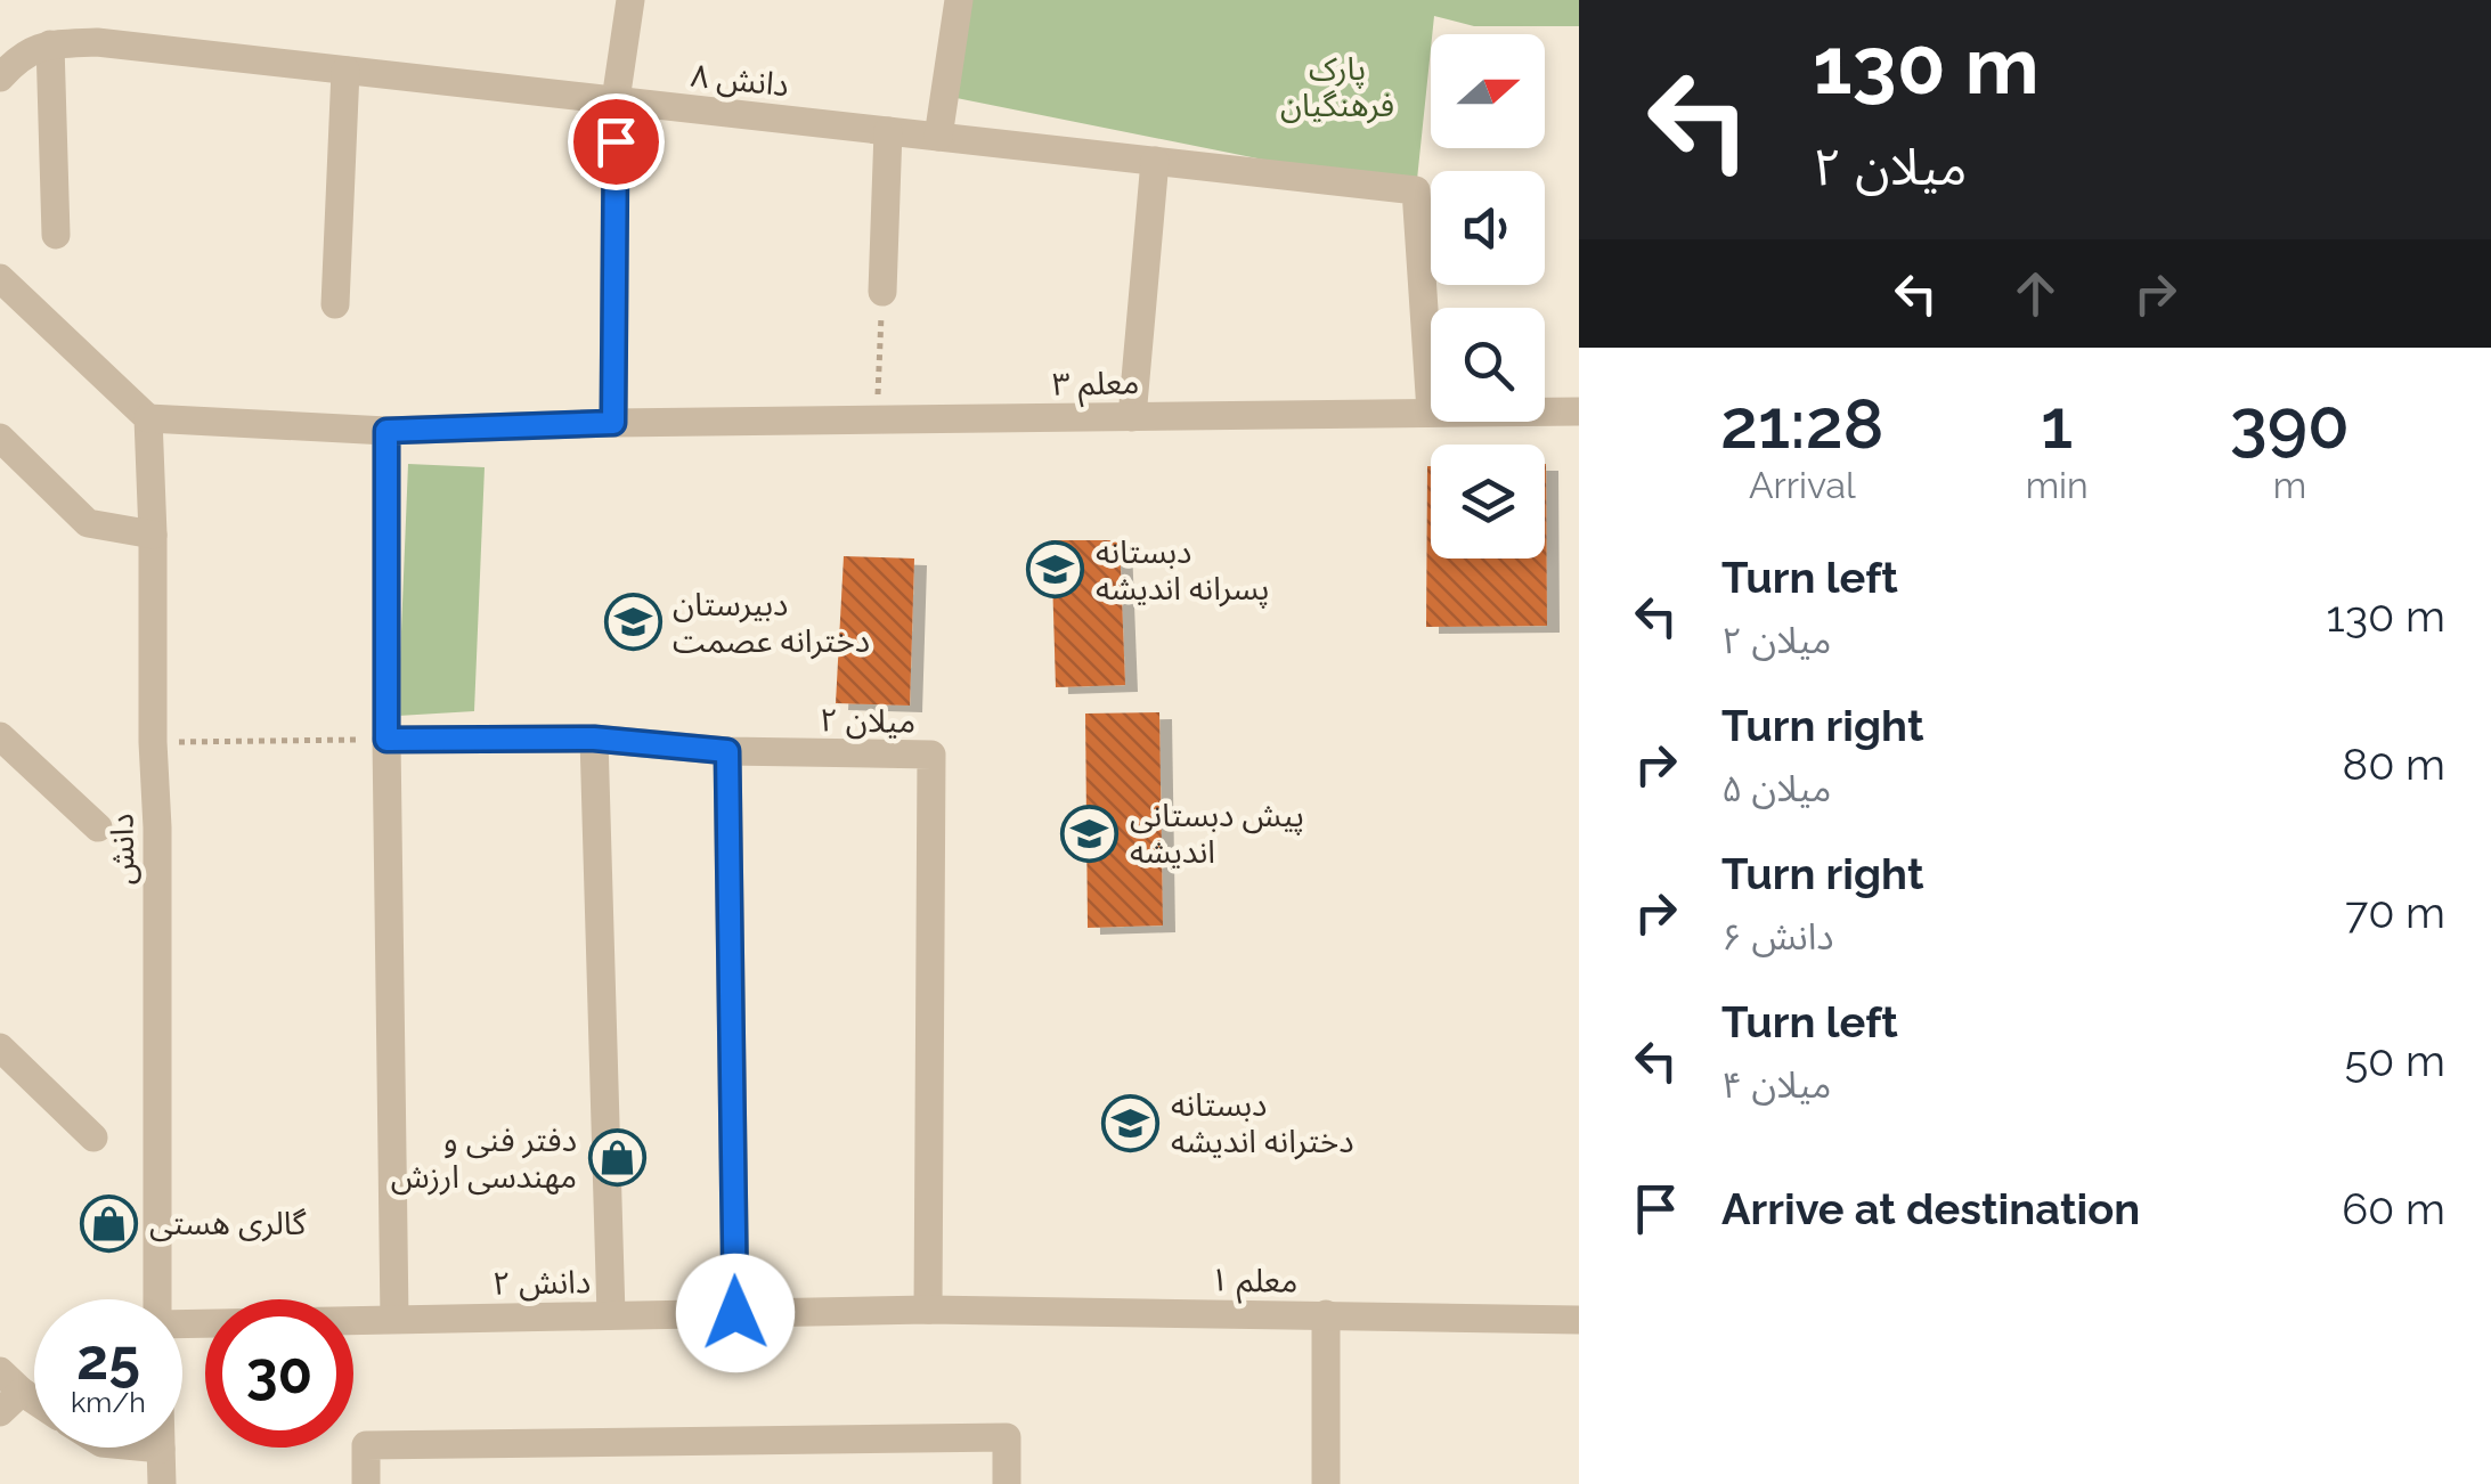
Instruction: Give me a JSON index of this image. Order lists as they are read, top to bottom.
{
  "streets": {
    "street": [
      "دانش ۸",
      "معلم ۳",
      "میلان ۲",
      "دانش",
      "معلم ۱",
      "دانش ۲"
    ]
  },
  "crossings": [
    ["دانش ۸", "معلم ۳"],
    ["معلم ۳", "دانش"],
    ["میلان ۲", "معلم ۱"],
    ["میلان ۲", "دانش ۲"],
    ["معلم ۱", "دانش ۲"]
  ],
  "parks": ["پارک فرهنگیان"],
  "places": {
    "school or university": [
      "دبستانه پسرانه اندیشه",
      "دبیرستان دخترانه عصمت",
      "پیش دبستانی اندیشه",
      "دبستانه دخترانه اندیشه"
    ],
    "shop": ["دفتر فنی و مهندسی ارزش", "گالری هستی"]
  },
  "north": "right",
  "page": {
    "turn": ["130 m", "میلان ۲"],
    "eta": [
      "21:28",
      "Arrival",
      "1",
      "min",
      "390",
      "m"
    ],
    "list": [
      {
        "name": "Turn left",
        "note": "میلان ۲",
        "value": "130 m"
      },
      {
        "name": "Turn right",
        "note": "میلان ۵",
        "value": "80 m"
      },
      {
        "name": "Turn right",
        "note": "دانش ۶",
        "value": "70 m"
      },
      {
        "name": "Turn left",
        "note": "میلان ۴",
        "value": "50 m"
      },
      {
        "name": "Arrive at destination",
        "value": "60 m"
      }
    ],
    "speed": "25 km/h",
    "limit": "30"
  }
}
